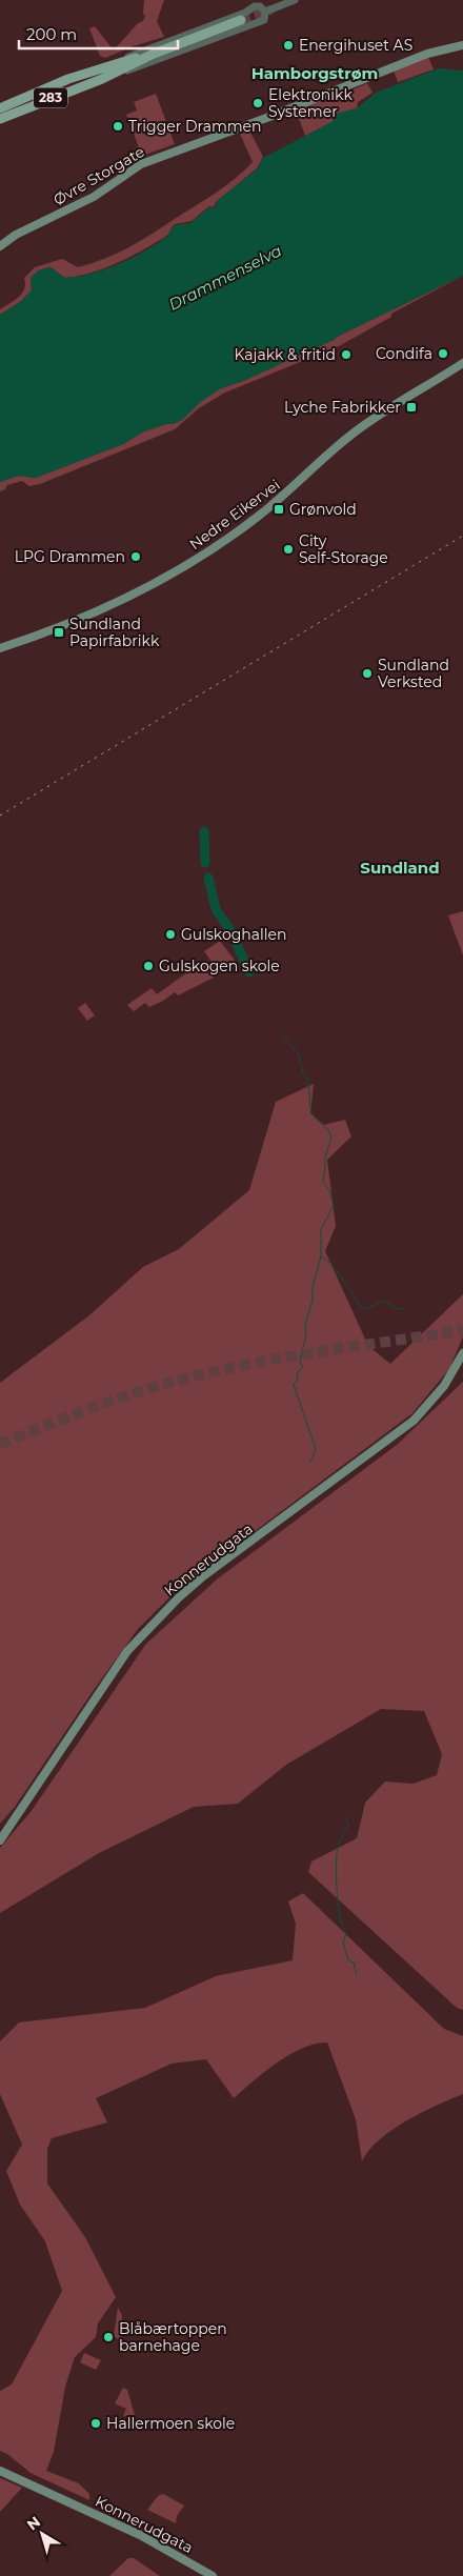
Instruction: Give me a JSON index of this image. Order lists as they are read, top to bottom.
{
  "streets": {
    "main road": [
      "283",
      "Øvre Storgate",
      "Nedre Eikervei",
      "Konnerudgata"
    ]
  },
  "districts": ["Hamborgstrøm", "Sundland"],
  "water": ["Drammenselva"],
  "places": {
    "other": [
      "Energihuset AS",
      "Elektronikk Systemer",
      "Trigger Drammen",
      "Condifa",
      "Kajakk & fritid",
      "City Self-Storage",
      "LPG Drammen",
      "Sundland Verksted",
      "Gulskoghallen",
      "Gulskogen skole",
      "Blåbærtoppen barnehage",
      "Hallermoen skole"
    ],
    "transit": ["Lyche Fabrikker", "Grønvold", "Sundland Papirfabrikk"]
  },
  "scale_bar": "200 m",
  "north": "top left"
}
